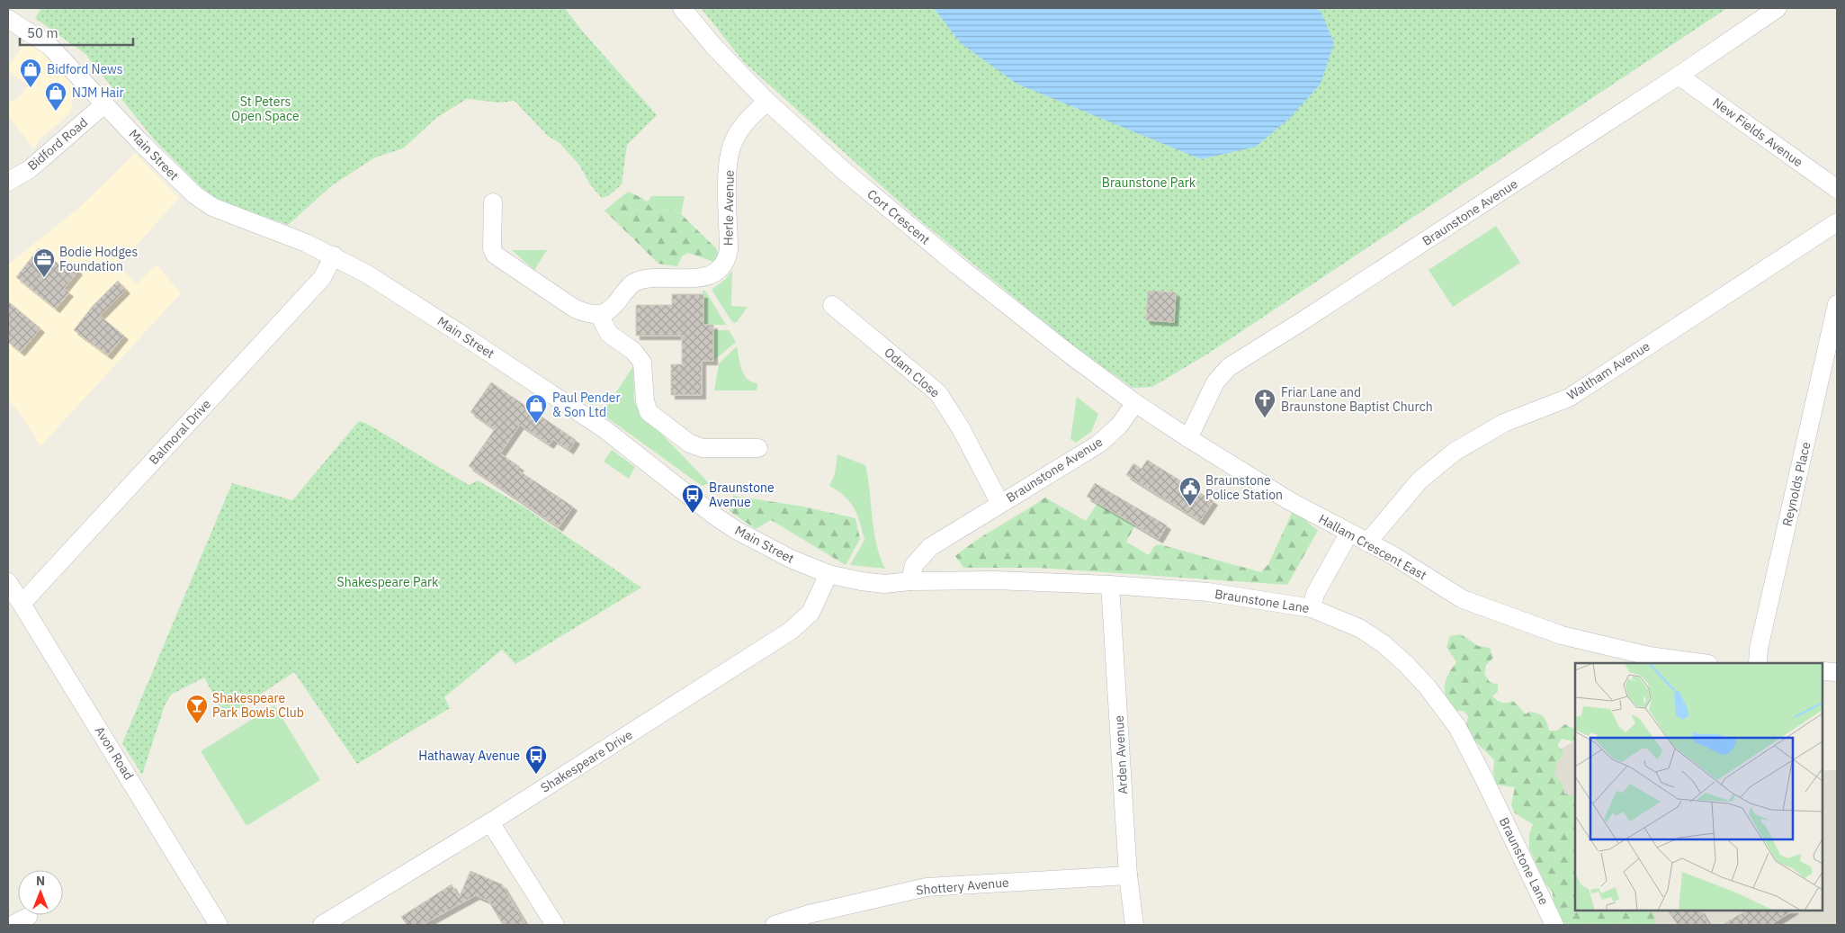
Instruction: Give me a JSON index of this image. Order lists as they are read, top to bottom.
{
  "streets": {
    "street": [
      "New Fields Avenue",
      "Bidford Road",
      "Main Street",
      "Herle Avenue",
      "Braunstone Avenue",
      "Cort Crescent",
      "Waltham Avenue",
      "Odam Close",
      "Balmoral Drive",
      "Reynolds Place",
      "Hallam Crescent East",
      "Braunstone Lane",
      "Avon Road",
      "Arden Avenue",
      "Shakespeare Drive",
      "Shottery Avenue"
    ]
  },
  "crossings": [
    ["New Fields Avenue", "Braunstone Avenue"],
    ["Bidford Road", "Main Street"],
    ["Main Street", "Balmoral Drive"],
    ["Main Street", "Braunstone Lane"],
    ["Main Street", "Shakespeare Drive"],
    ["Herle Avenue", "Cort Crescent"],
    ["Braunstone Avenue", "Cort Crescent"],
    ["Braunstone Avenue", "Odam Close"],
    ["Braunstone Avenue", "Hallam Crescent East"],
    ["Braunstone Avenue", "Braunstone Lane"],
    ["Cort Crescent", "Hallam Crescent East"],
    ["Waltham Avenue", "Hallam Crescent East"],
    ["Balmoral Drive", "Avon Road"],
    ["Braunstone Lane", "Arden Avenue"],
    ["Braunstone Lane", "Shakespeare Drive"],
    ["Arden Avenue", "Shottery Avenue"]
  ],
  "parks": ["St Peters Open Space", "Braunstone Park", "Shakespeare Park"],
  "places": {
    "shop": ["Bidford News", "NJM Hair", "Paul Pender & Son Ltd"],
    "office": ["Bodie Hodges Foundation"],
    "church": ["Friar Lane and Braunstone Baptist Church"],
    "public building": ["Braunstone Police Station"],
    "bus stop": ["Braunstone Avenue", "Hathaway Avenue"],
    "bar": ["Shakespeare Park Bowls Club"]
  },
  "scale_bar": "50 m",
  "north": "top"
}
